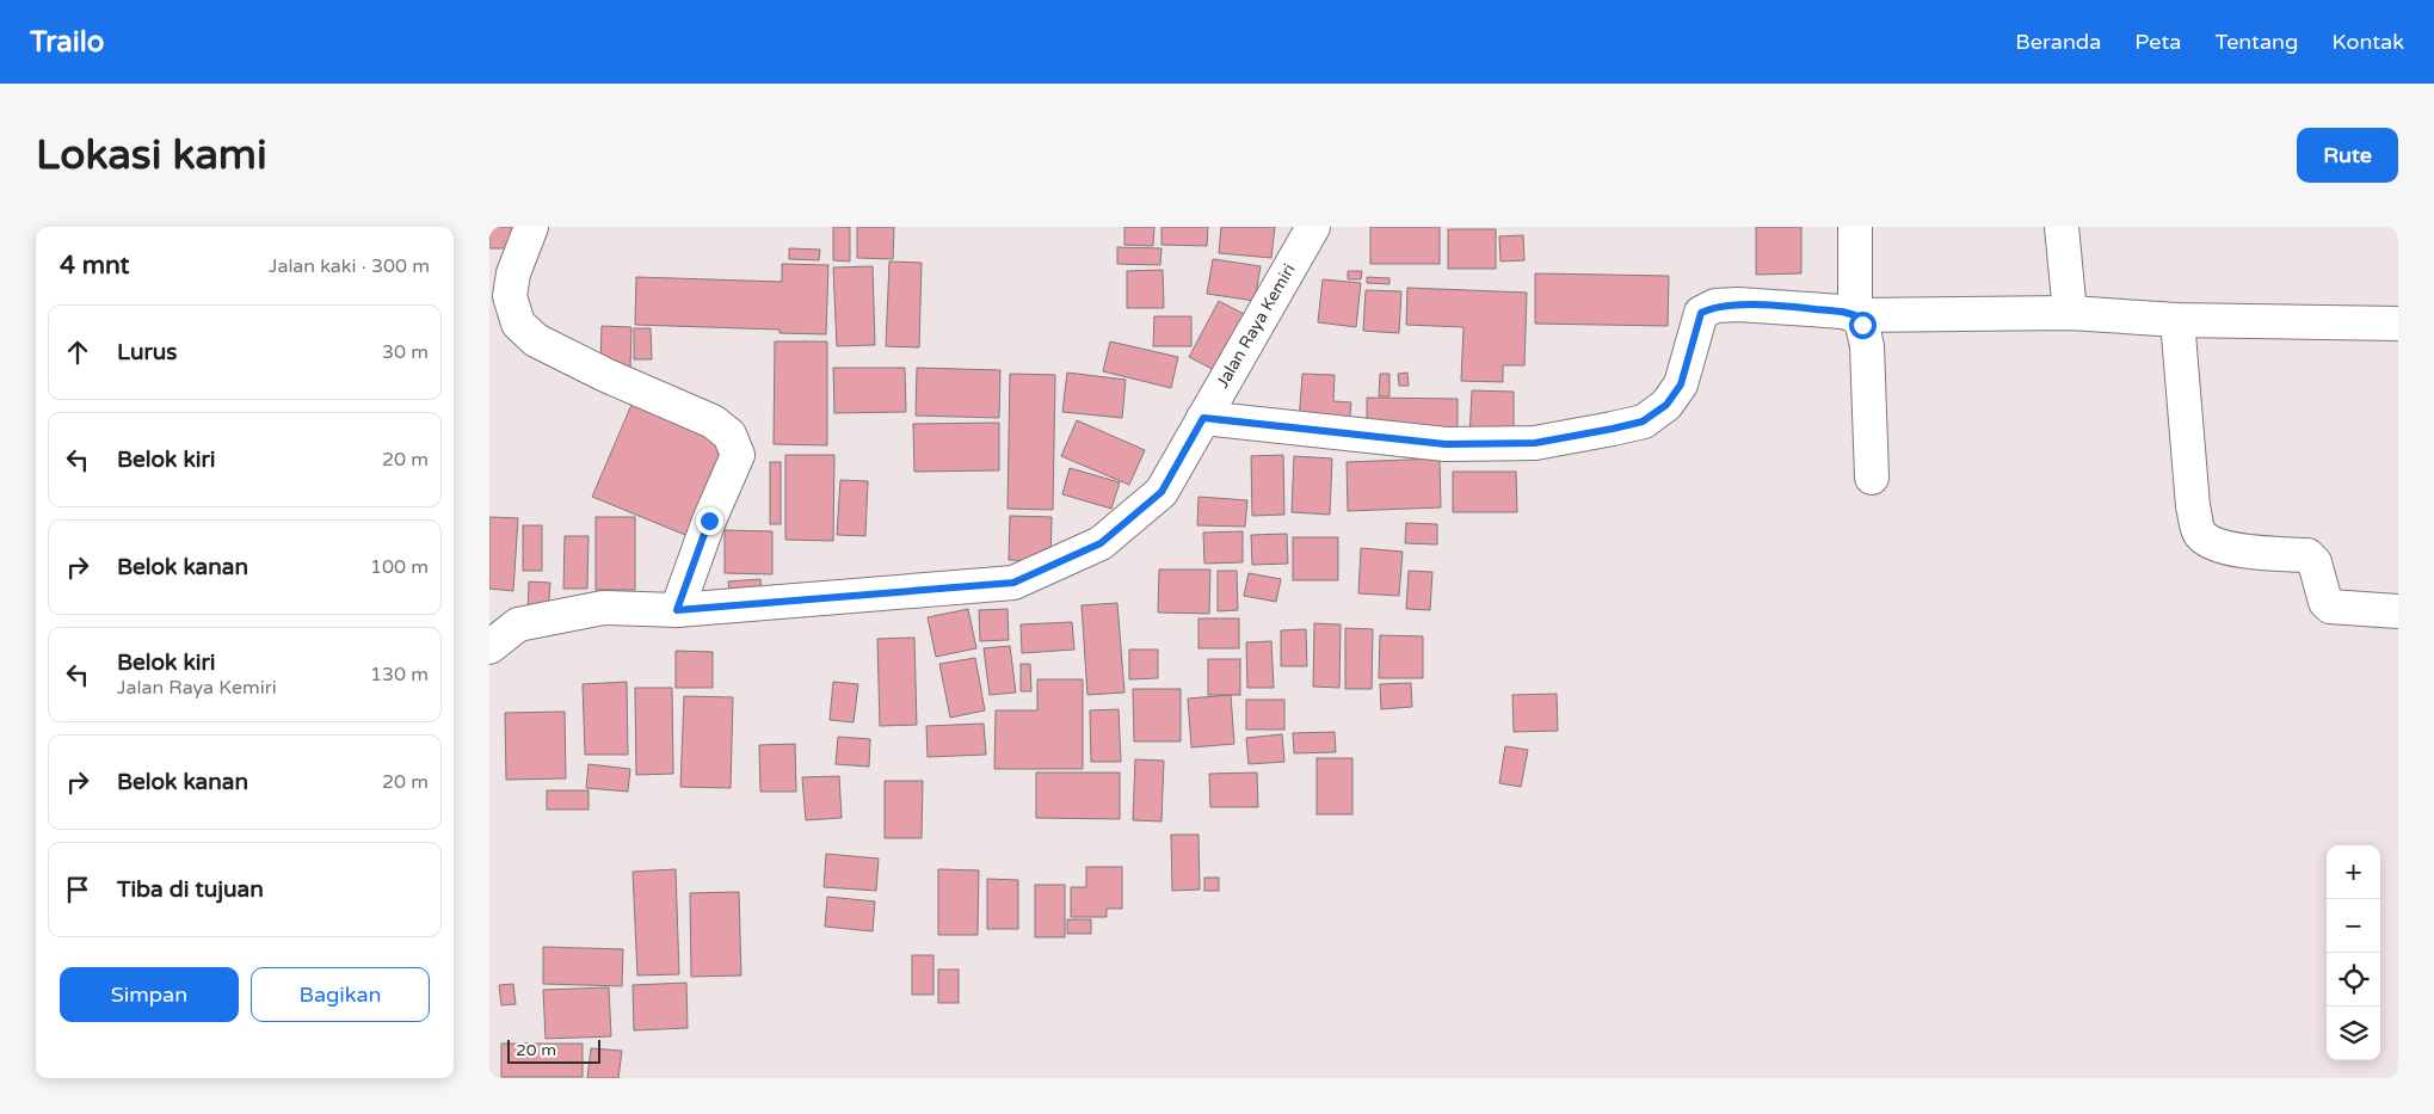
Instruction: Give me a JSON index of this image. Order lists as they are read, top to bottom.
{
  "streets": {
    "street": ["Jalan Raya Kemiri"]
  },
  "scale_bar": "20 m",
  "page": {
    "header": "Trailo",
    "nav": [
      "Beranda",
      "Peta",
      "Tentang",
      "Kontak"
    ],
    "buttons": [
      "Rute",
      ["Simpan", "Bagikan"]
    ],
    "title": "Lokasi kami",
    "heading": ["4 mnt", "Jalan kaki · 300 m"],
    "list": [
      ["Lurus", "30 m"],
      ["Belok kiri", "20 m"],
      ["Belok kanan", "100 m"],
      ["Belok kiri", "Jalan Raya Kemiri", "130 m"],
      ["Belok kanan", "20 m"],
      "Tiba di tujuan"
    ],
    "map_buttons": ["+", "−"],
    "scale": "20 m"
  }
}
